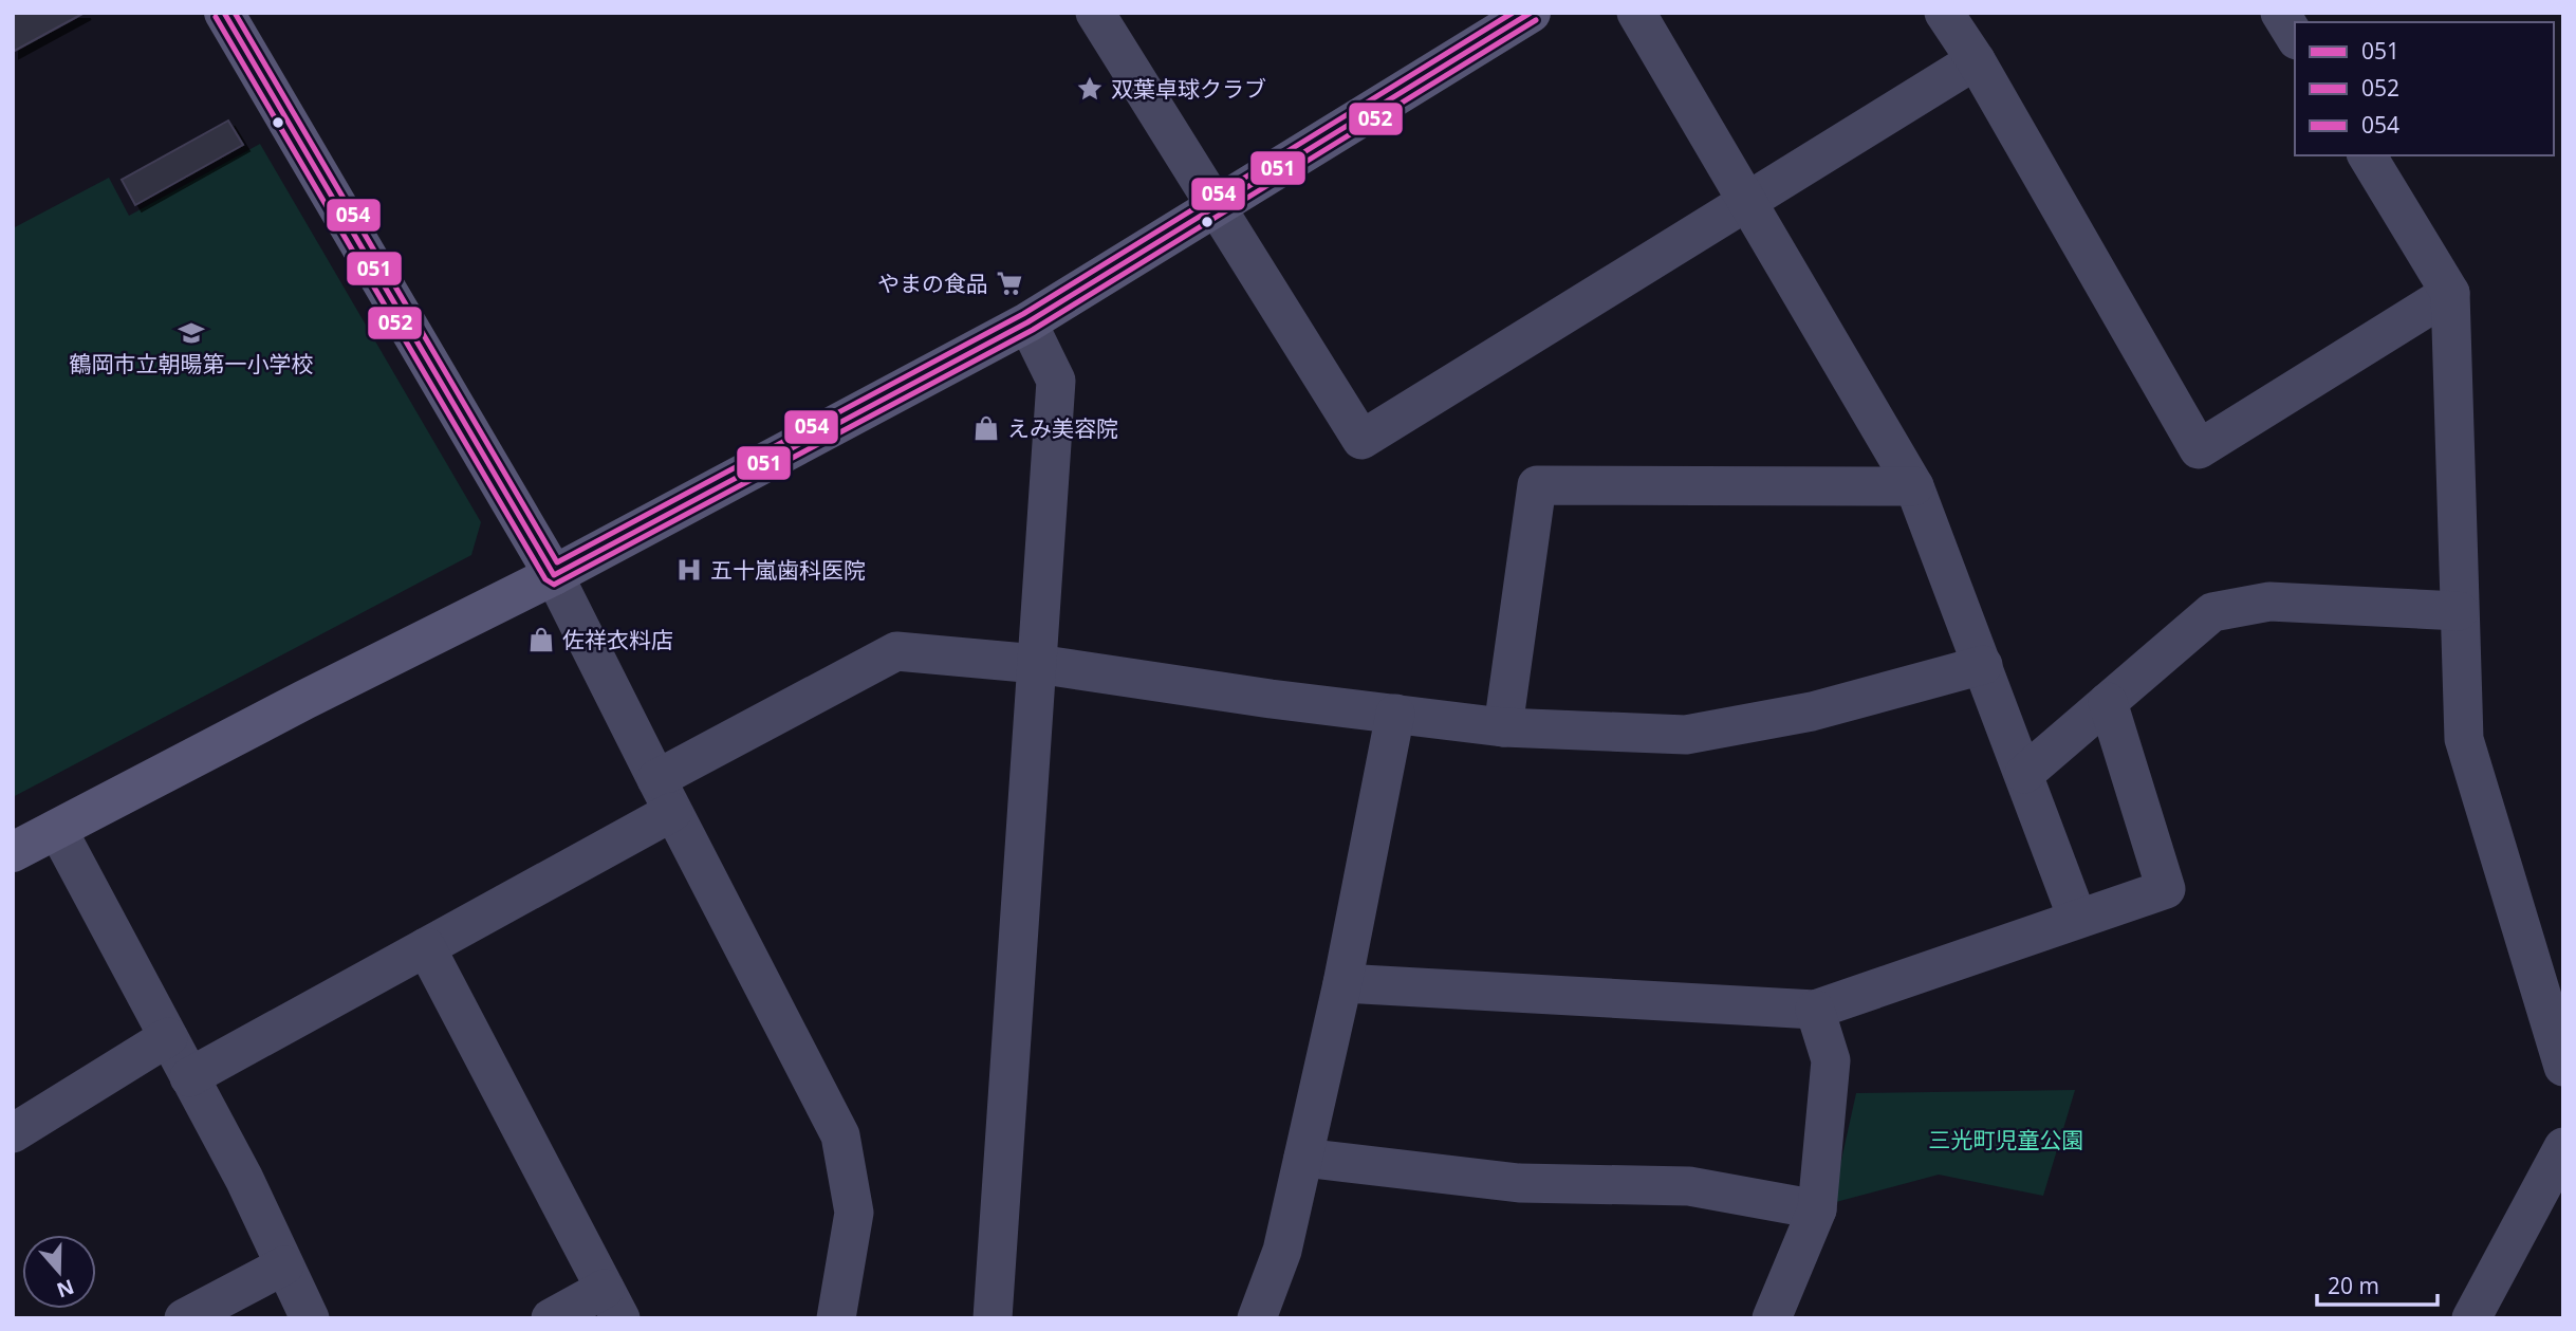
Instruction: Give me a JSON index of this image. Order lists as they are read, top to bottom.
{
  "parks": ["三光町児童公園"],
  "places": {
    "place": ["双葉卓球クラブ"],
    "supermarket": ["やまの食品"],
    "school or university": ["鶴岡市立朝暘第一小学校"],
    "shop": ["えみ美容院", "佐祥衣料店"],
    "hospital": ["五十嵐歯科医院"]
  },
  "lines": ["transit line 051", "transit line 054", "transit line 052"],
  "legend": ["051", "052", "054"],
  "scale_bar": "20 m",
  "north": "bottom"
}
